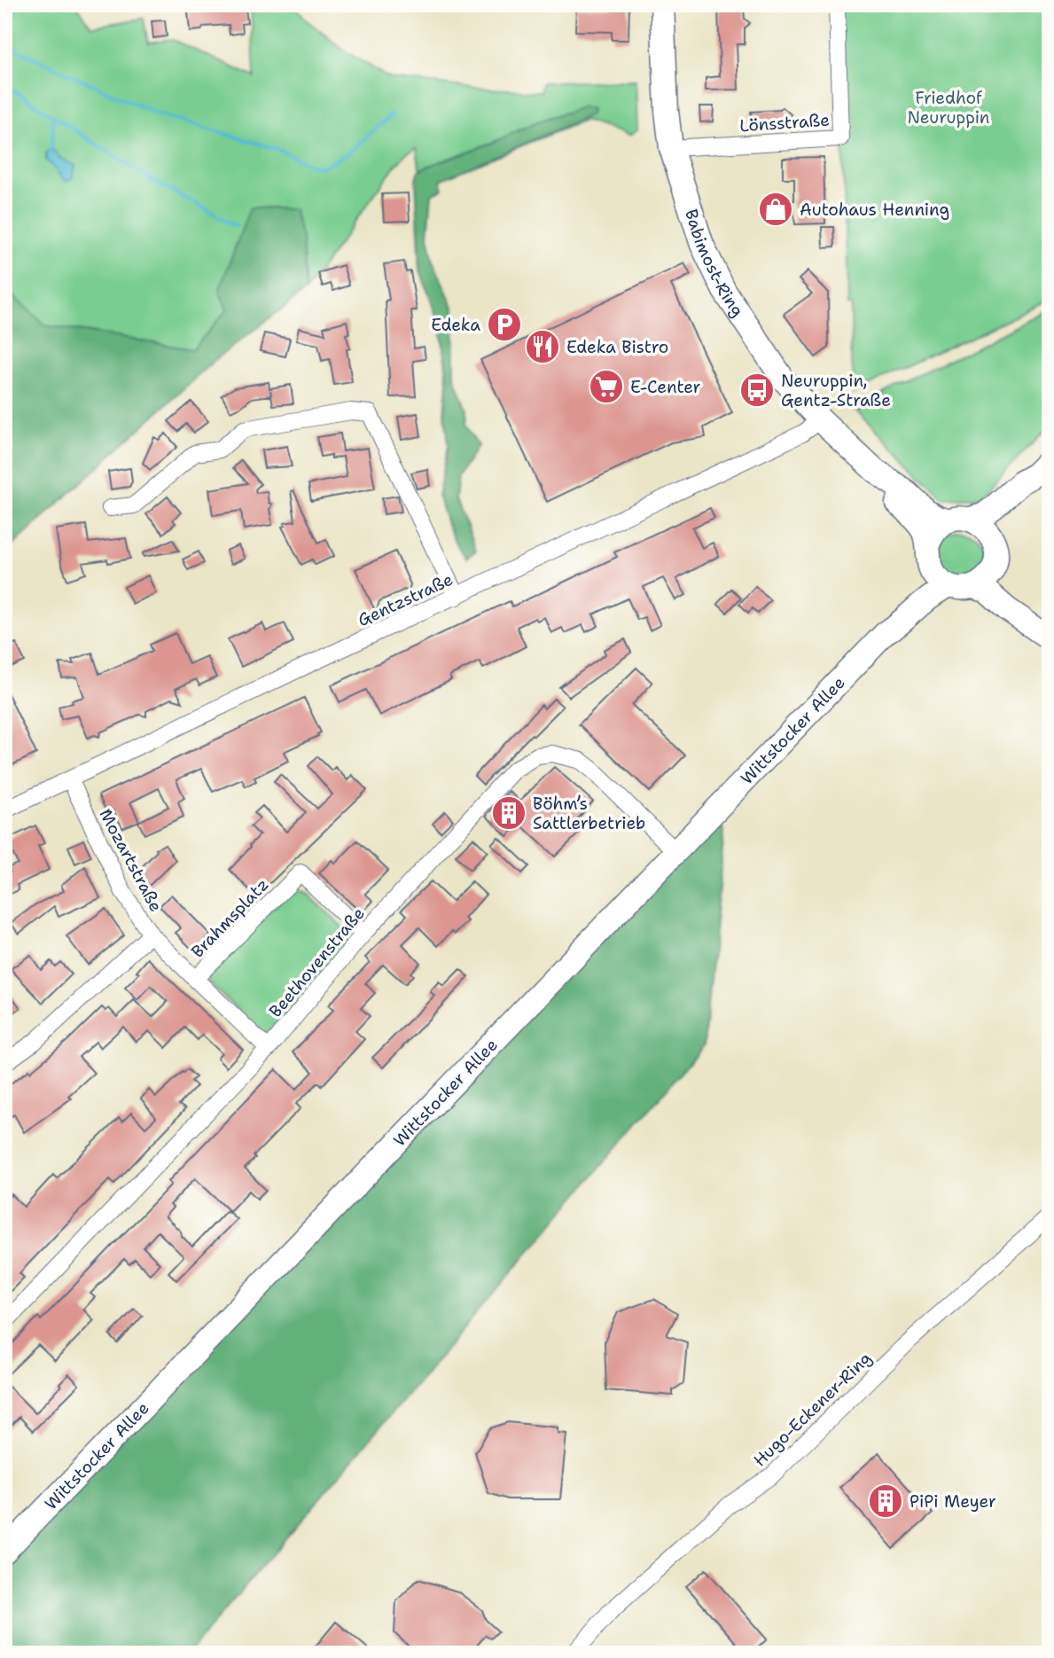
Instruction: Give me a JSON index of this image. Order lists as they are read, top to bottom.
{
  "streets": {
    "main road": ["Babimost-Ring", "Wittstocker Allee"],
    "street": [
      "Lönsstraße",
      "Gentzstraße",
      "Mozartstraße",
      "Brahmsplatz",
      "Beethovenstraße",
      "Hugo-Eckener-Ring"
    ]
  },
  "crossings": [
    ["Lönsstraße", "Babimost-Ring"],
    ["Babimost-Ring", "Gentzstraße"],
    ["Gentzstraße", "Mozartstraße"],
    ["Wittstocker Allee", "Beethovenstraße"],
    ["Mozartstraße", "Brahmsplatz"],
    ["Brahmsplatz", "Beethovenstraße"]
  ],
  "parks": ["Friedhof Neuruppin"],
  "places": {
    "shop": ["Autohaus Henning"],
    "parking": ["Edeka"],
    "restaurant": ["Edeka Bistro"],
    "supermarket": ["E-Center"],
    "bus stop": ["Neuruppin, Gentz-Straße"],
    "building": ["Böhm’s Sattlerbetrieb", "PiPi Meyer"]
  }
}
